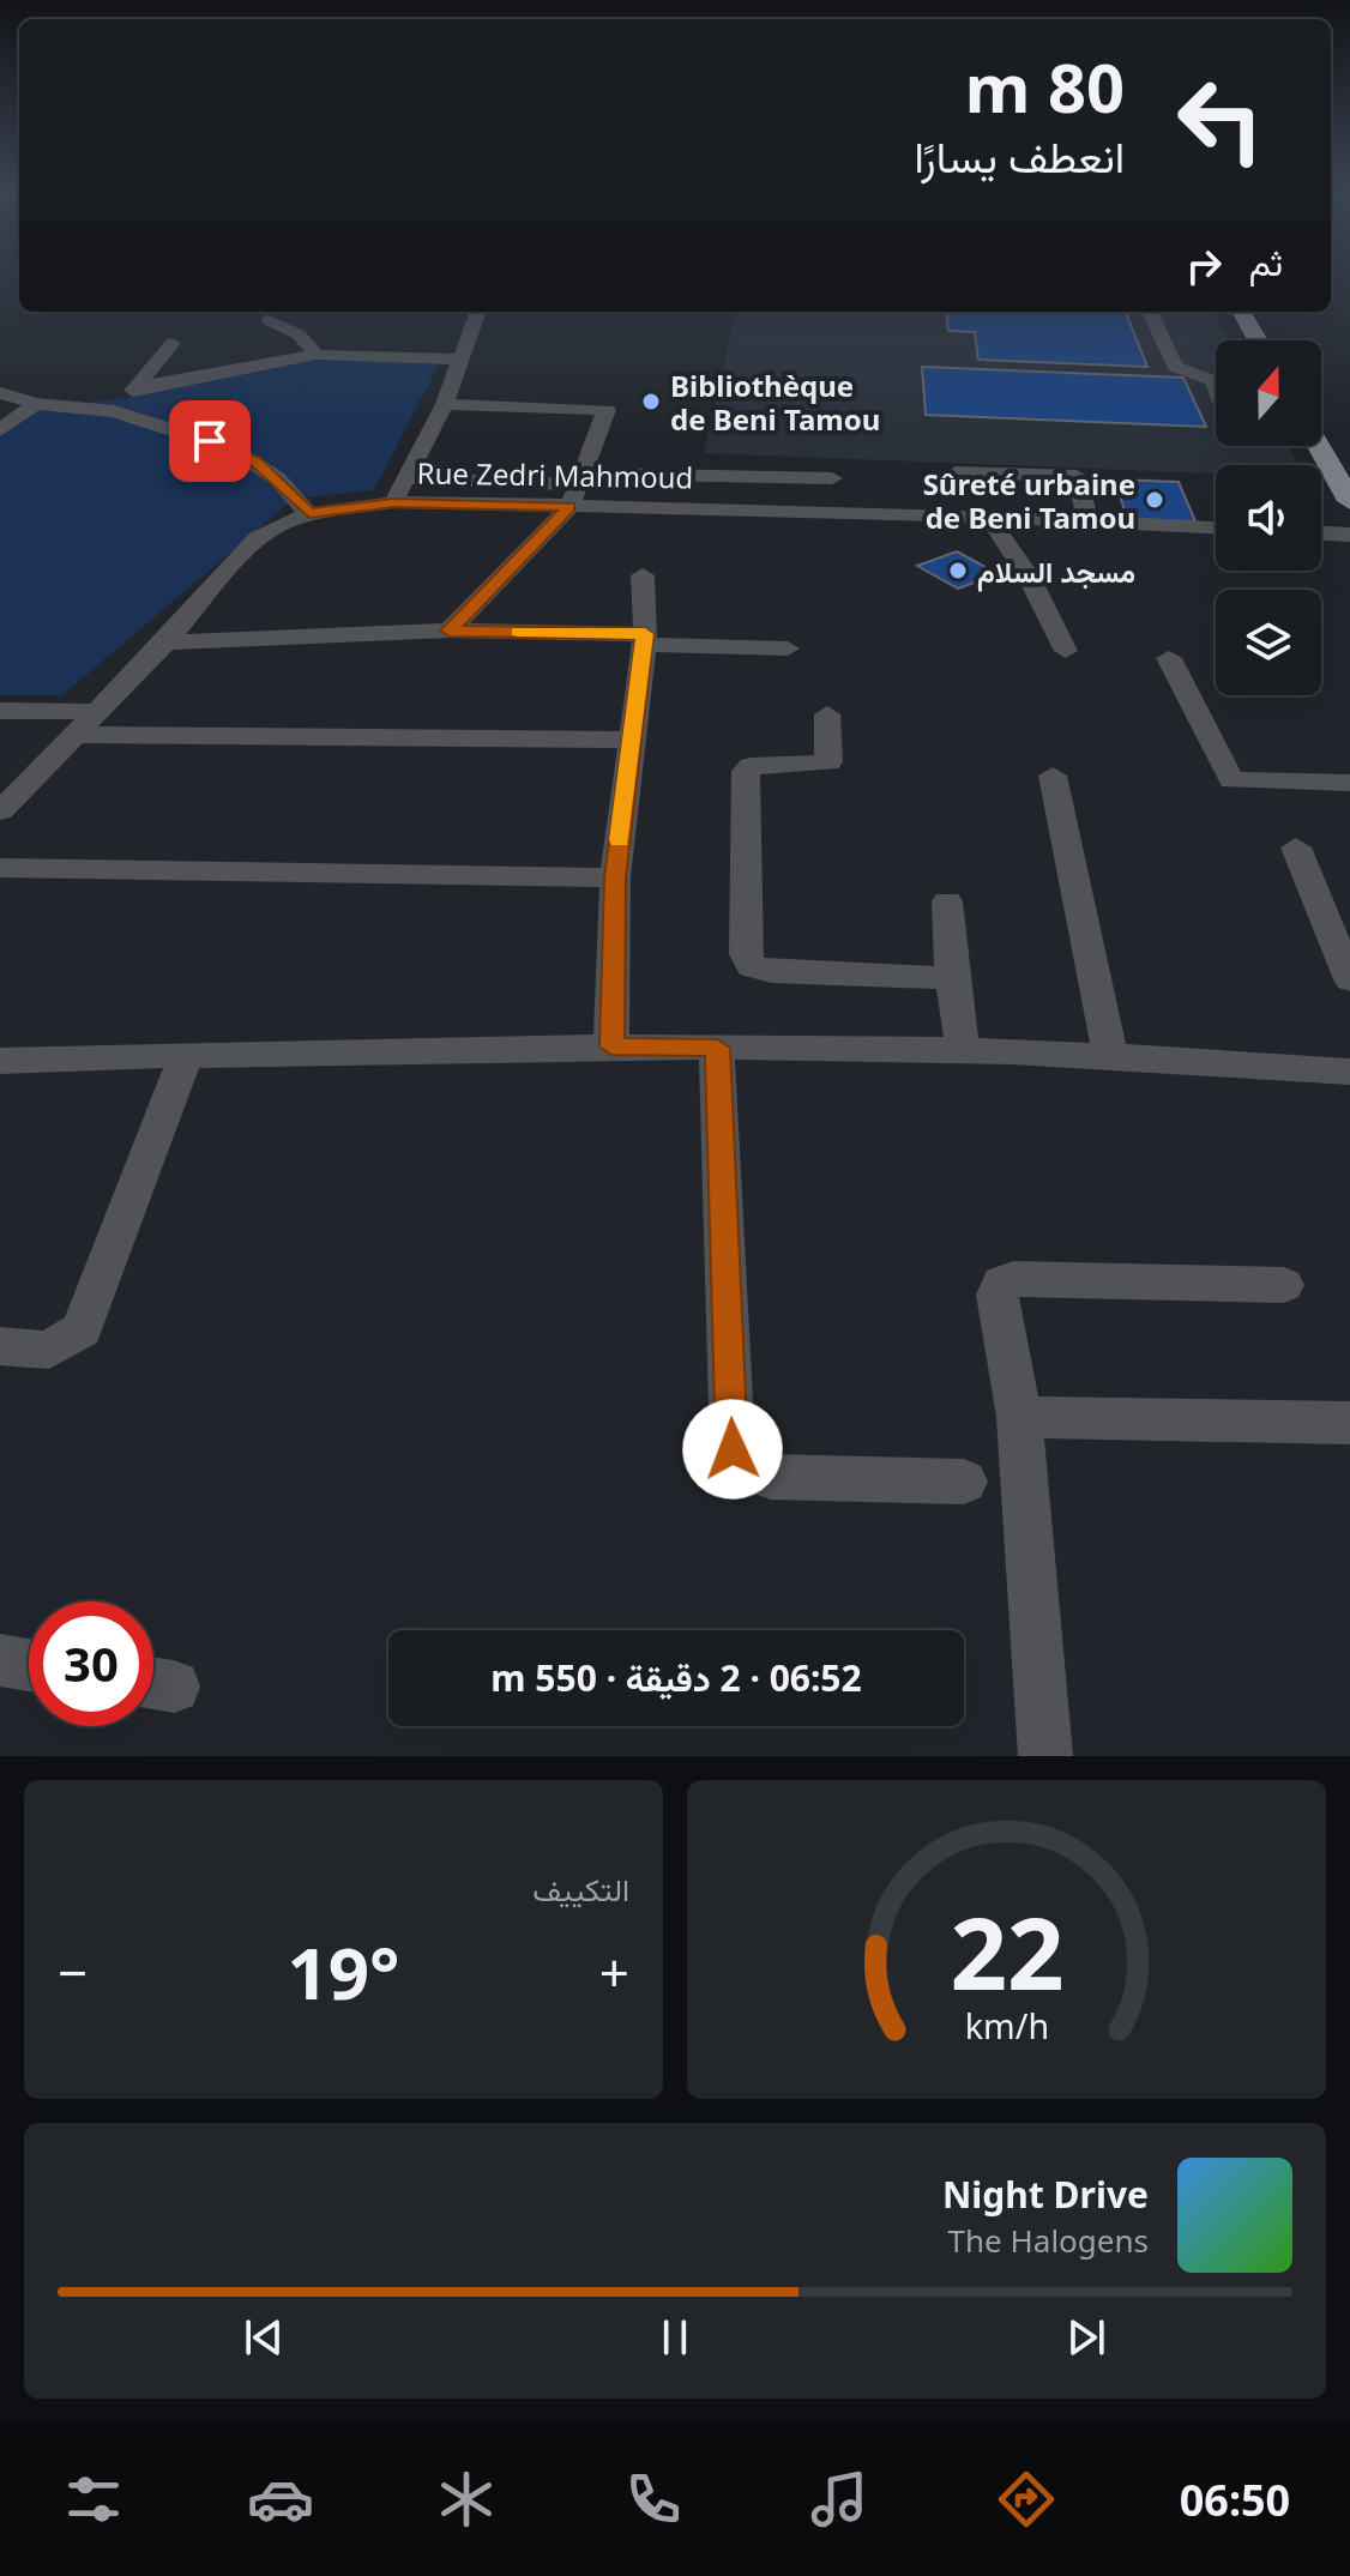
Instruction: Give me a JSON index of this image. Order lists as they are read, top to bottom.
{
  "streets": {
    "street": ["Rue Zedri Mahmoud"]
  },
  "places": ["Bibliothèque de Beni Tamou", "Sûreté urbaine de Beni Tamou", "مسجد السلام"],
  "north": "top",
  "page": {
    "turn": ["80 m", "انعطف يسارًا"],
    "then": "ثم",
    "limit": "30",
    "trip": "06:52 · 2 دقيقة · 550 m",
    "tile": "التكييف",
    "heat": ["−", "19°", "+"],
    "song": ["Night Drive", "The Halogens"],
    "tabs": "06:50",
    "gauge": ["22", "km/h"]
  }
}
